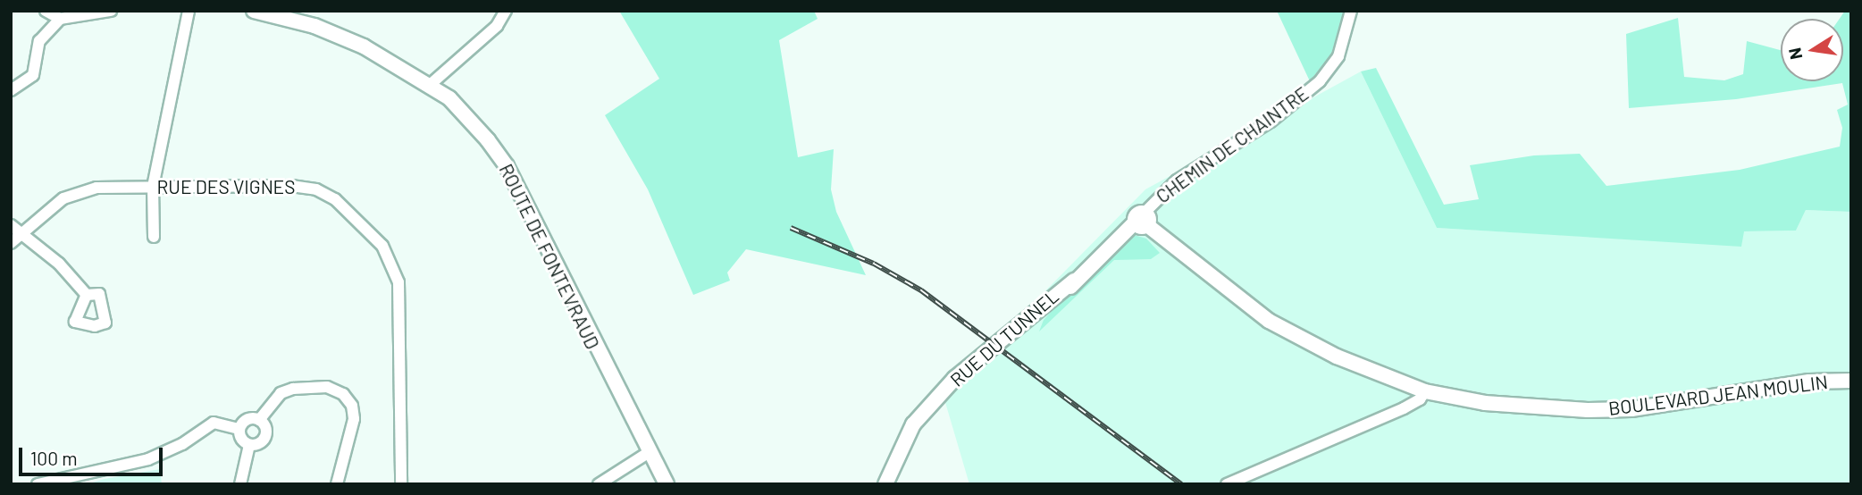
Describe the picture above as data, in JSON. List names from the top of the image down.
{
  "streets": {
    "street": [
      "CHEMIN DE CHAINTRE",
      "RUE DES VIGNES",
      "ROUTE DE FONTEVRAUD",
      "RUE DU TUNNEL",
      "BOULEVARD JEAN MOULIN"
    ]
  },
  "crossings": [
    ["CHEMIN DE CHAINTRE", "RUE DU TUNNEL"],
    ["CHEMIN DE CHAINTRE", "BOULEVARD JEAN MOULIN"],
    ["RUE DU TUNNEL", "BOULEVARD JEAN MOULIN"]
  ],
  "scale_bar": "100 m",
  "north": "left"
}
